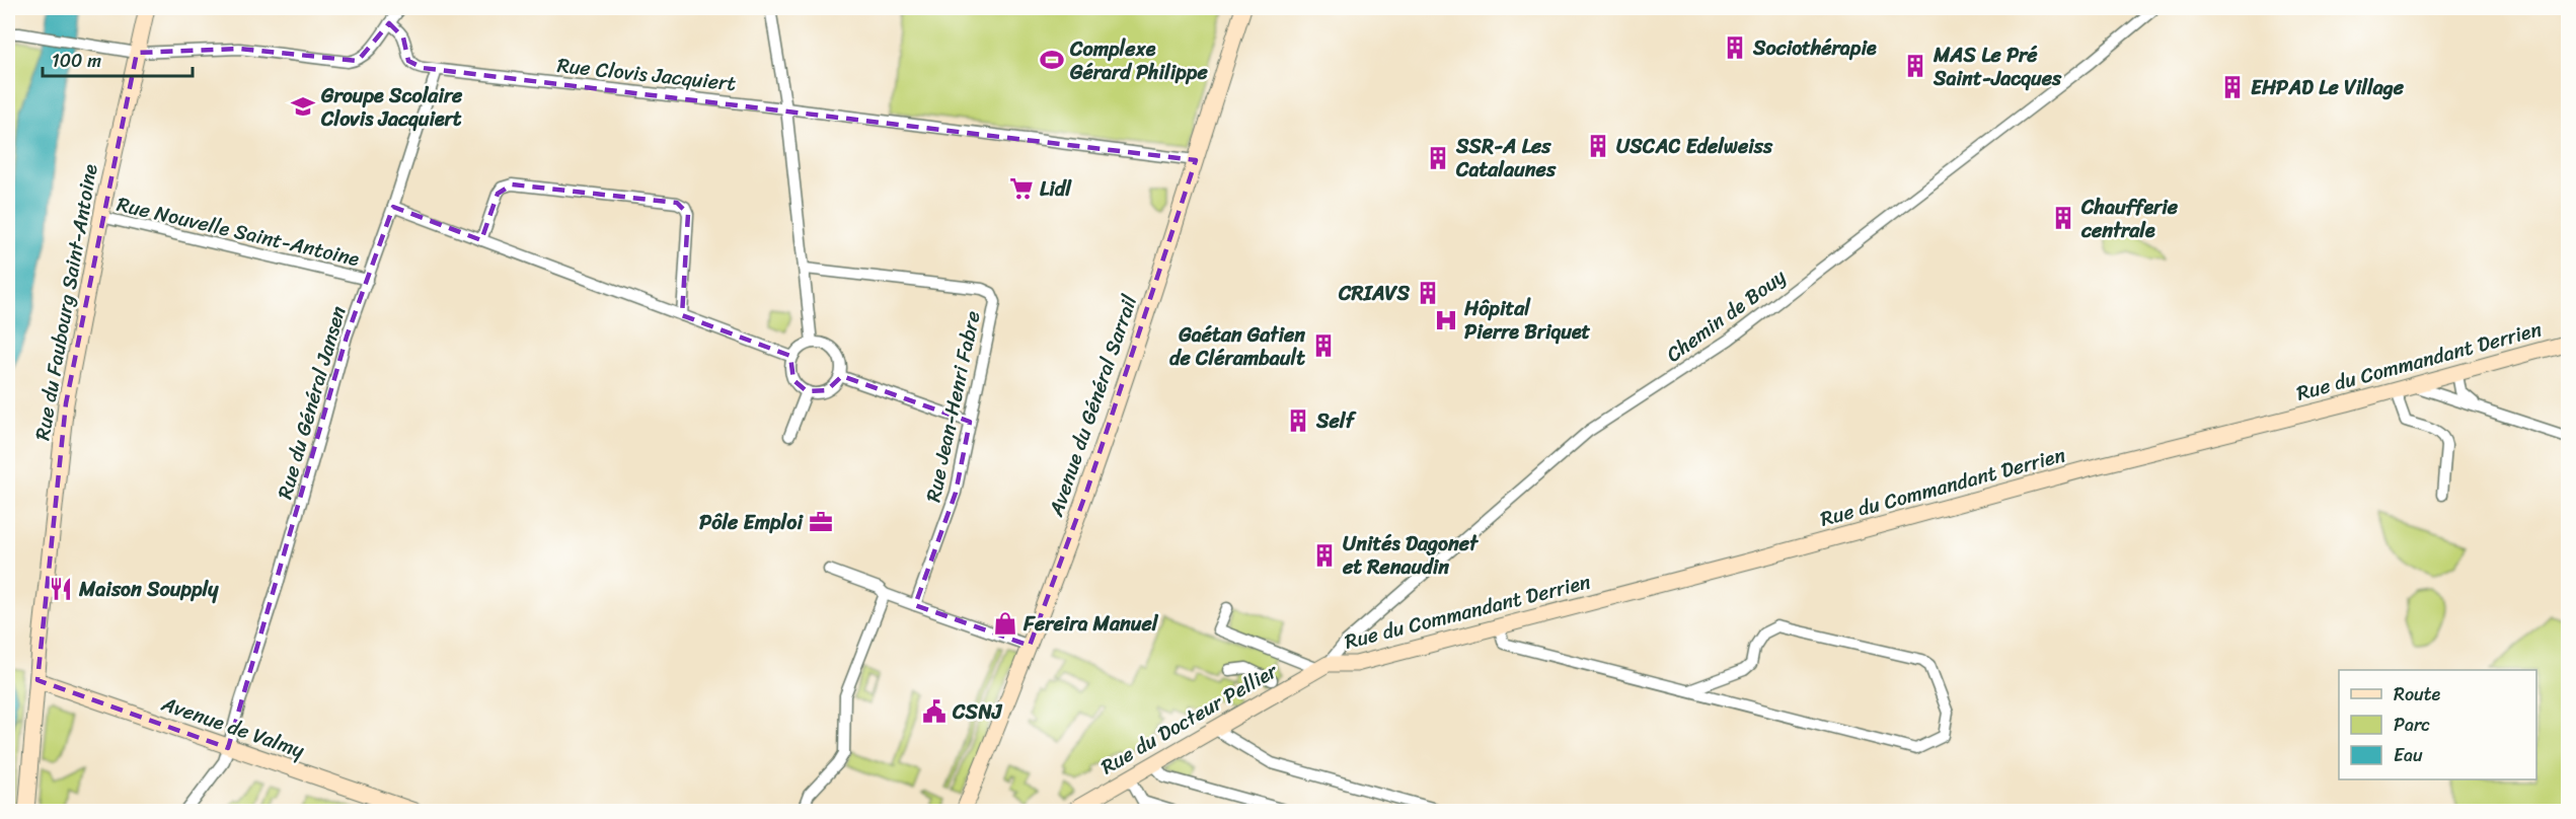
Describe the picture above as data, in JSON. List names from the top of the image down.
{
  "streets": {
    "main road": [
      "Rue du Faubourg Saint-Antoine",
      "Rue du Commandant Derrien",
      "Avenue du Général Sarrail",
      "Rue du Docteur Pellier",
      "Avenue de Valmy"
    ],
    "street": [
      "Rue Clovis Jacquiert",
      "Rue Nouvelle Saint-Antoine",
      "Chemin de Bouy",
      "Rue du Général Jansen",
      "Rue Jean-Henri Fabre"
    ]
  },
  "crossings": [
    ["Rue Clovis Jacquiert", "Rue du Général Jansen"],
    ["Rue Clovis Jacquiert", "Avenue du Général Sarrail"],
    ["Rue Nouvelle Saint-Antoine", "Rue du Faubourg Saint-Antoine"],
    ["Rue Nouvelle Saint-Antoine", "Rue du Général Jansen"],
    ["Rue du Faubourg Saint-Antoine", "Avenue de Valmy"],
    ["Chemin de Bouy", "Rue du Commandant Derrien"],
    ["Chemin de Bouy", "Rue du Docteur Pellier"],
    ["Rue du Commandant Derrien", "Rue du Docteur Pellier"],
    ["Rue du Général Jansen", "Avenue de Valmy"]
  ],
  "places": {
    "building": [
      "Sociothérapie",
      "MAS Le Pré Saint-Jacques",
      "EHPAD Le Village",
      "USCAC Edelweiss",
      "SSR-A Les Catalaunes",
      "Chaufferie centrale",
      "CRIAVS",
      "Gaétan Gatien de Clérambault",
      "Self",
      "Unités Dagonet et Renaudin"
    ],
    "sports": ["Complexe Gérard Philippe"],
    "school or university": ["Groupe Scolaire Clovis Jacquiert"],
    "supermarket": ["Lidl"],
    "hospital": ["Hôpital Pierre Briquet"],
    "office": ["Pôle Emploi"],
    "restaurant": ["Maison Soupply"],
    "shop": ["Fereira Manuel"],
    "public building": ["CSNJ"]
  },
  "legend": ["Route", "Parc", "Eau"],
  "scale_bar": "100 m"
}
